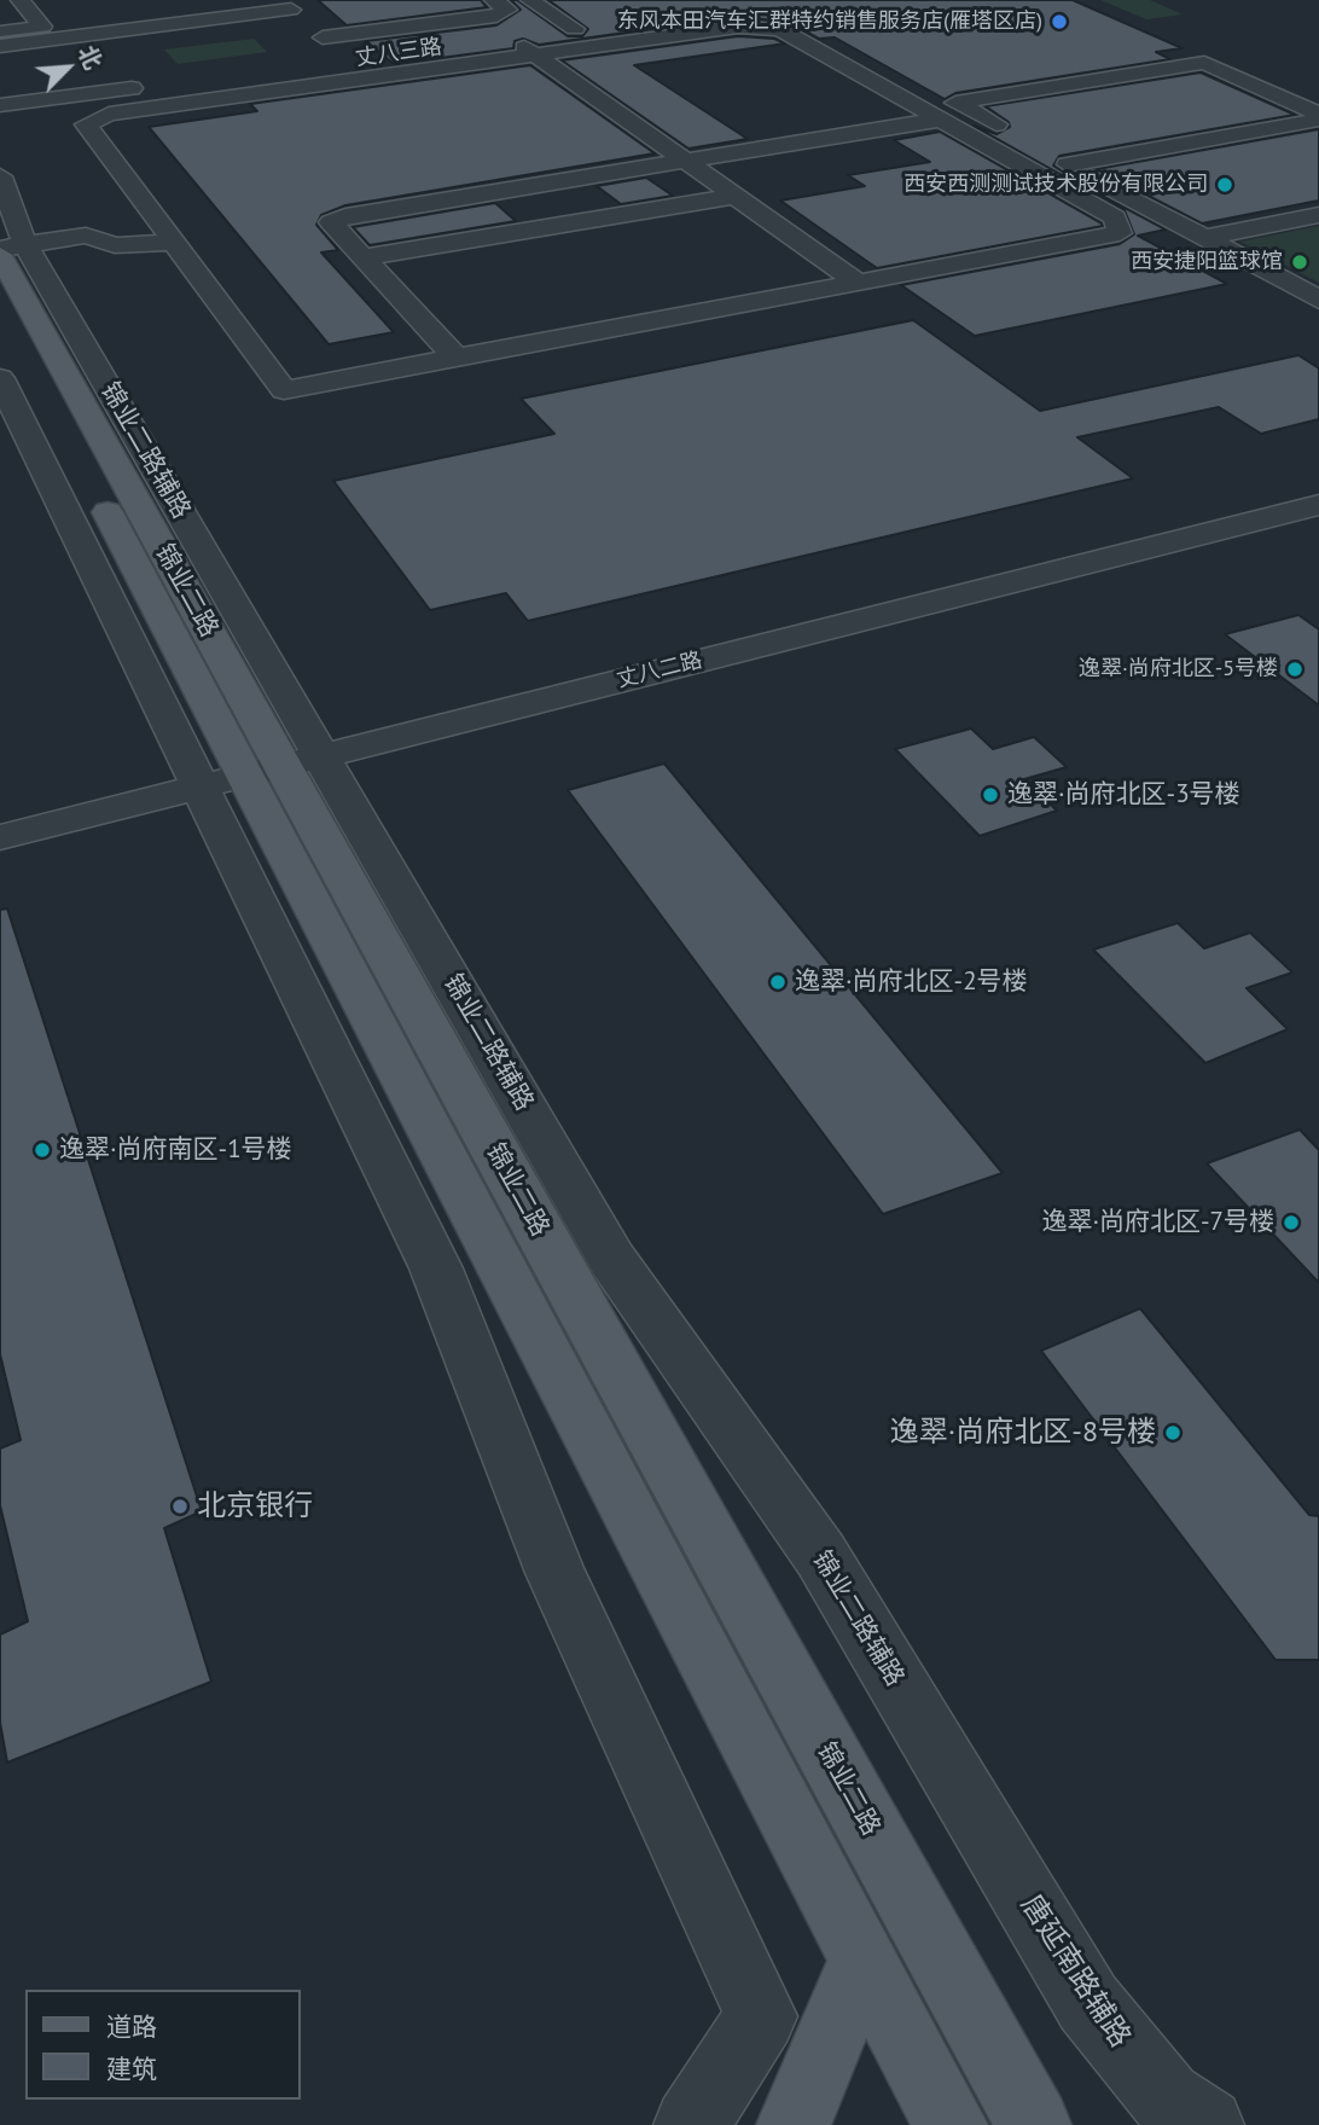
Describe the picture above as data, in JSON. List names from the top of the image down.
{
  "streets": {
    "main road": ["锦业二路"],
    "street": [
      "丈八三路",
      "锦业二路辅路",
      "丈八二路",
      "唐延南路辅路"
    ]
  },
  "crossings": [
    ["锦业二路辅路", "锦业二路"],
    ["锦业二路辅路", "丈八二路"],
    ["锦业二路辅路", "唐延南路辅路"],
    ["锦业二路", "丈八二路"]
  ],
  "places": [
    "东风本田汽车汇群特约销售服务店(雁塔区店)",
    "西安西测测试技术股份有限公司",
    "西安捷阳篮球馆",
    "逸翠·尚府北区-5号楼",
    "逸翠·尚府北区-3号楼",
    "逸翠·尚府北区-2号楼",
    "逸翠·尚府南区-1号楼",
    "逸翠·尚府北区-7号楼",
    "逸翠·尚府北区-8号楼",
    "北京银行"
  ],
  "legend": ["道路", "建筑"],
  "north": "top right"
}
